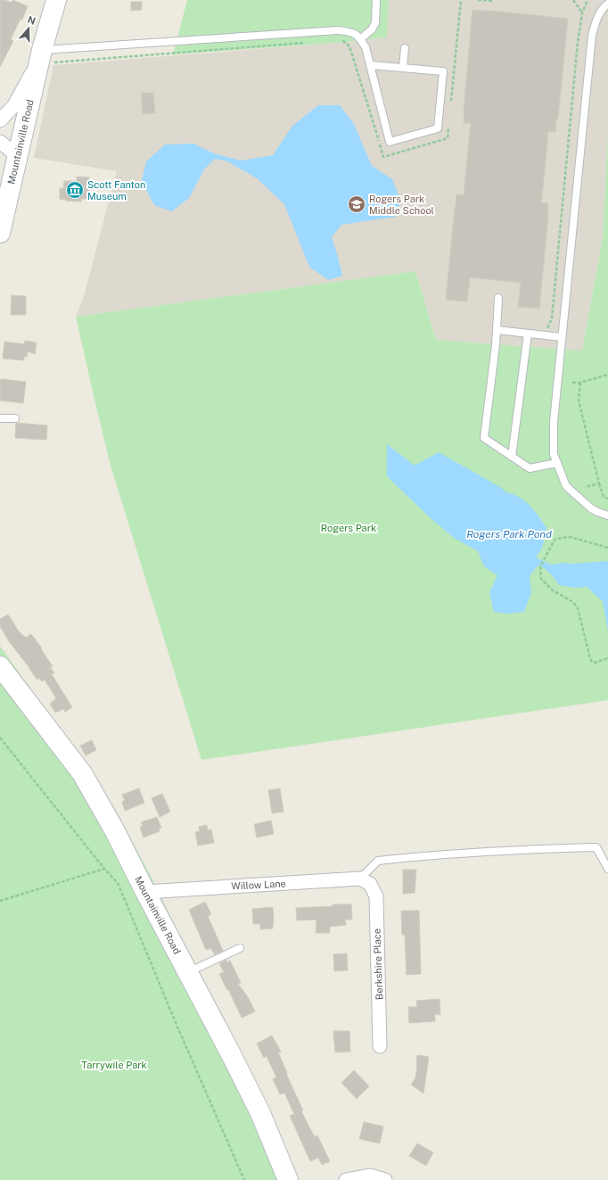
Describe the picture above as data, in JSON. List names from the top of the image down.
{
  "streets": {
    "street": ["Mountainville Road", "Willow Lane", "Berkshire Place"]
  },
  "crossings": [
    ["Mountainville Road", "Willow Lane"],
    ["Willow Lane", "Berkshire Place"]
  ],
  "water": ["Rogers Park Pond"],
  "parks": ["Rogers Park", "Tarrywile Park"],
  "places": {
    "museum": ["Scott Fanton Museum"],
    "school or university": ["Rogers Park Middle School"]
  },
  "north": "top"
}
